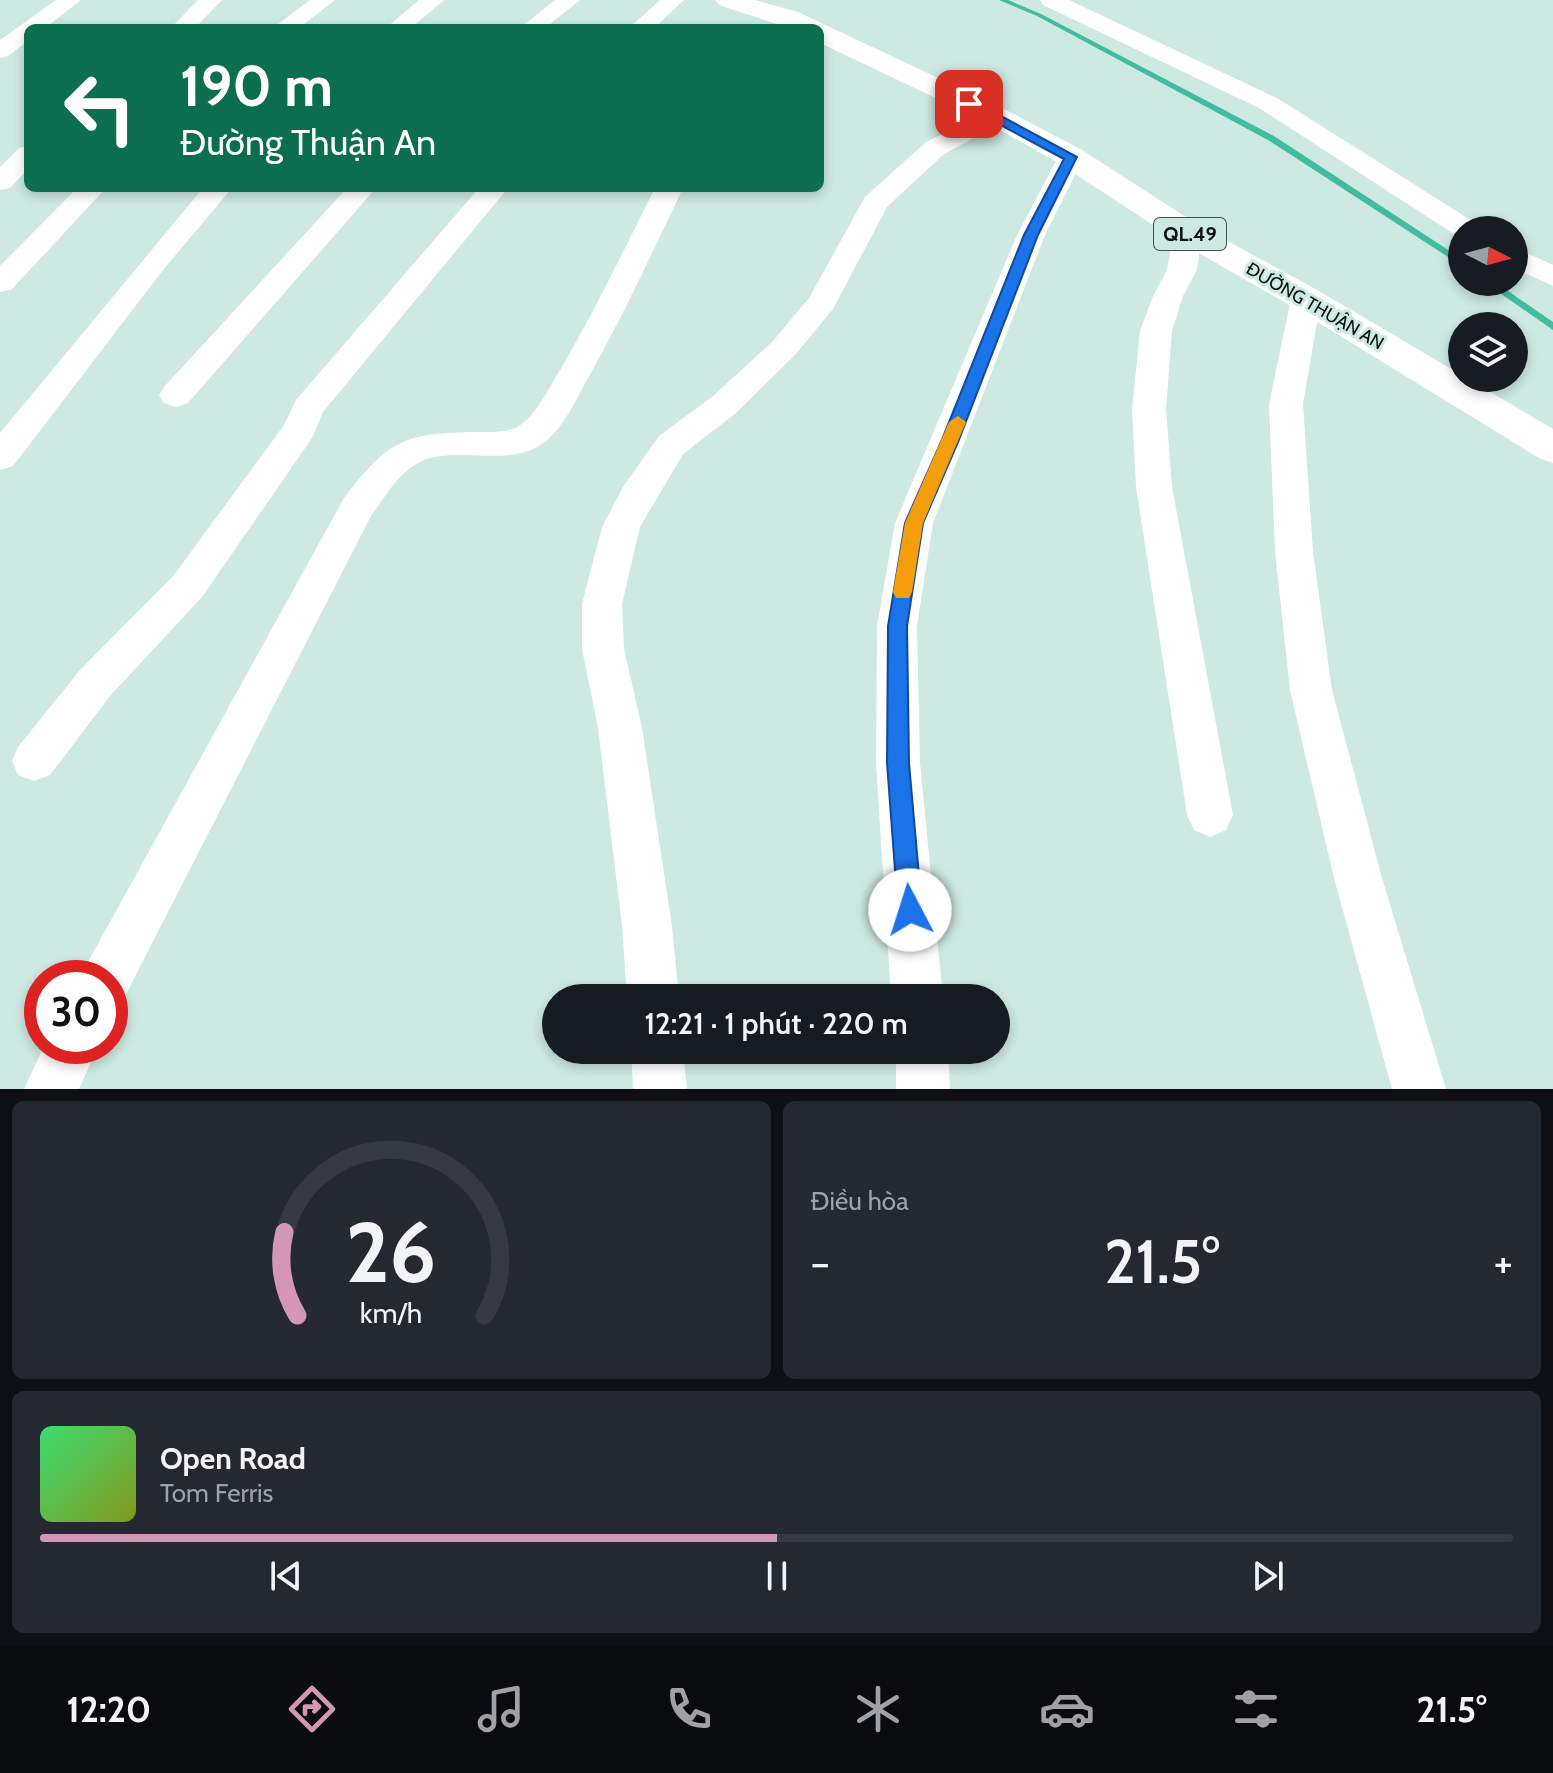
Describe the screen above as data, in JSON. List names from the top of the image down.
{
  "streets": {
    "highway": ["QL.49", "ĐƯỜNG THUẬN AN"]
  },
  "north": "right",
  "page": {
    "turn": ["190 m", "Đường Thuận An"],
    "limit": "30",
    "trip": "12:21 · 1 phút · 220 m",
    "tile": "Điều hòa",
    "heat": ["−", "21.5°", "+"],
    "song": ["Open Road", "Tom Ferris"],
    "tabs": ["12:20", "21.5°"],
    "gauge": ["26", "km/h"]
  }
}
